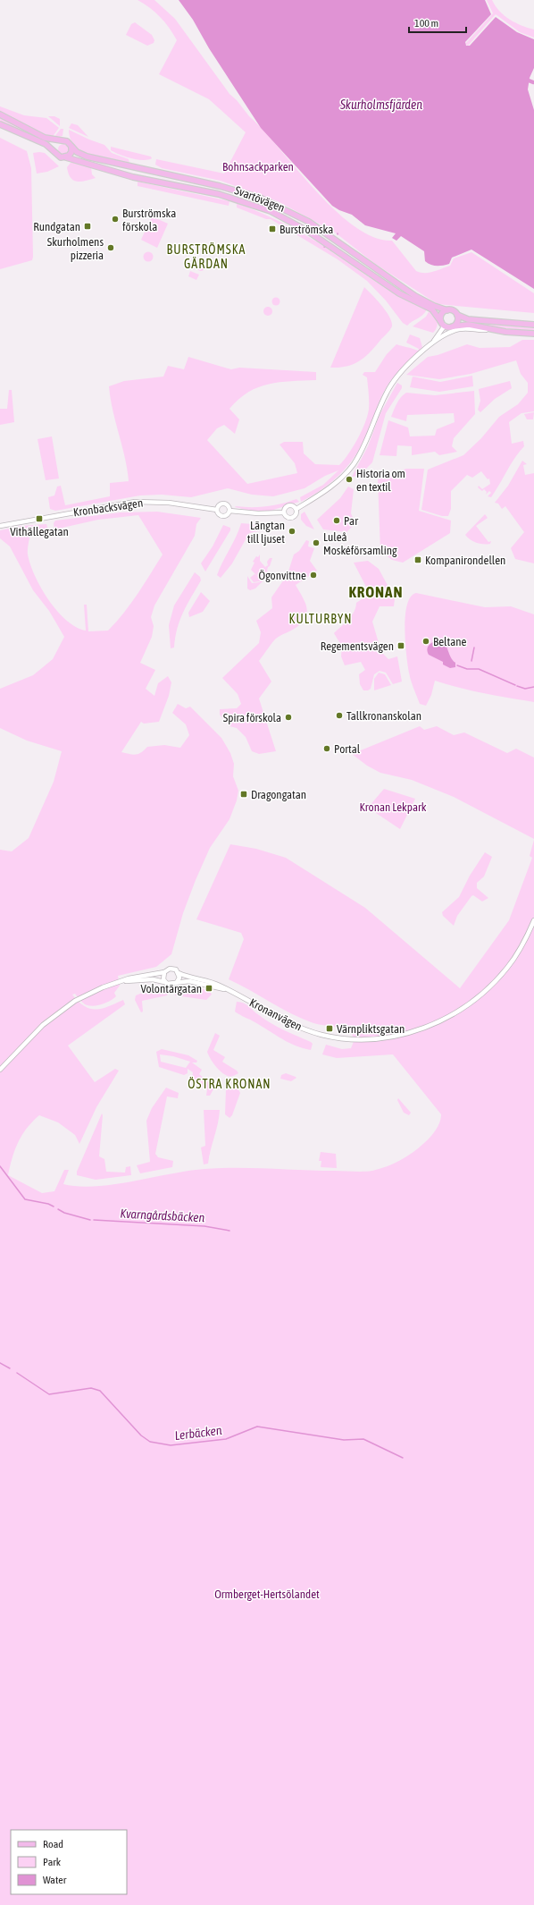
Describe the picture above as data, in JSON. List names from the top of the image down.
{
  "streets": {
    "main road": ["Svartövägen"],
    "street": ["Kronbacksvägen", "Kronanvägen"]
  },
  "districts": [
    "BURSTRÖMSKA GÄRDAN",
    "KRONAN",
    "KULTURBYN",
    "ÖSTRA KRONAN"
  ],
  "water": ["Skurholmsfjärden", "Kvarngårdsbäcken", "Lerbäcken"],
  "parks": ["Bohnsackparken", "Kronan Lekpark", "Ormberget-Hertsölandet"],
  "places": {
    "other": [
      "Burströmska förskola",
      "Skurholmens pizzeria",
      "Historia om en textil",
      "Par",
      "Längtan till ljuset",
      "Luleå Moskéförsamling",
      "Ögonvittne",
      "Beltane",
      "Tallkronanskolan",
      "Spira förskola",
      "Portal"
    ],
    "transit": [
      "Rundgatan",
      "Burströmska",
      "Vithällegatan",
      "Kompanirondellen",
      "Regementsvägen",
      "Dragongatan",
      "Volontärgatan",
      "Värnpliktsgatan"
    ]
  },
  "legend": ["Road", "Park", "Water"],
  "scale_bar": "100 m"
}
